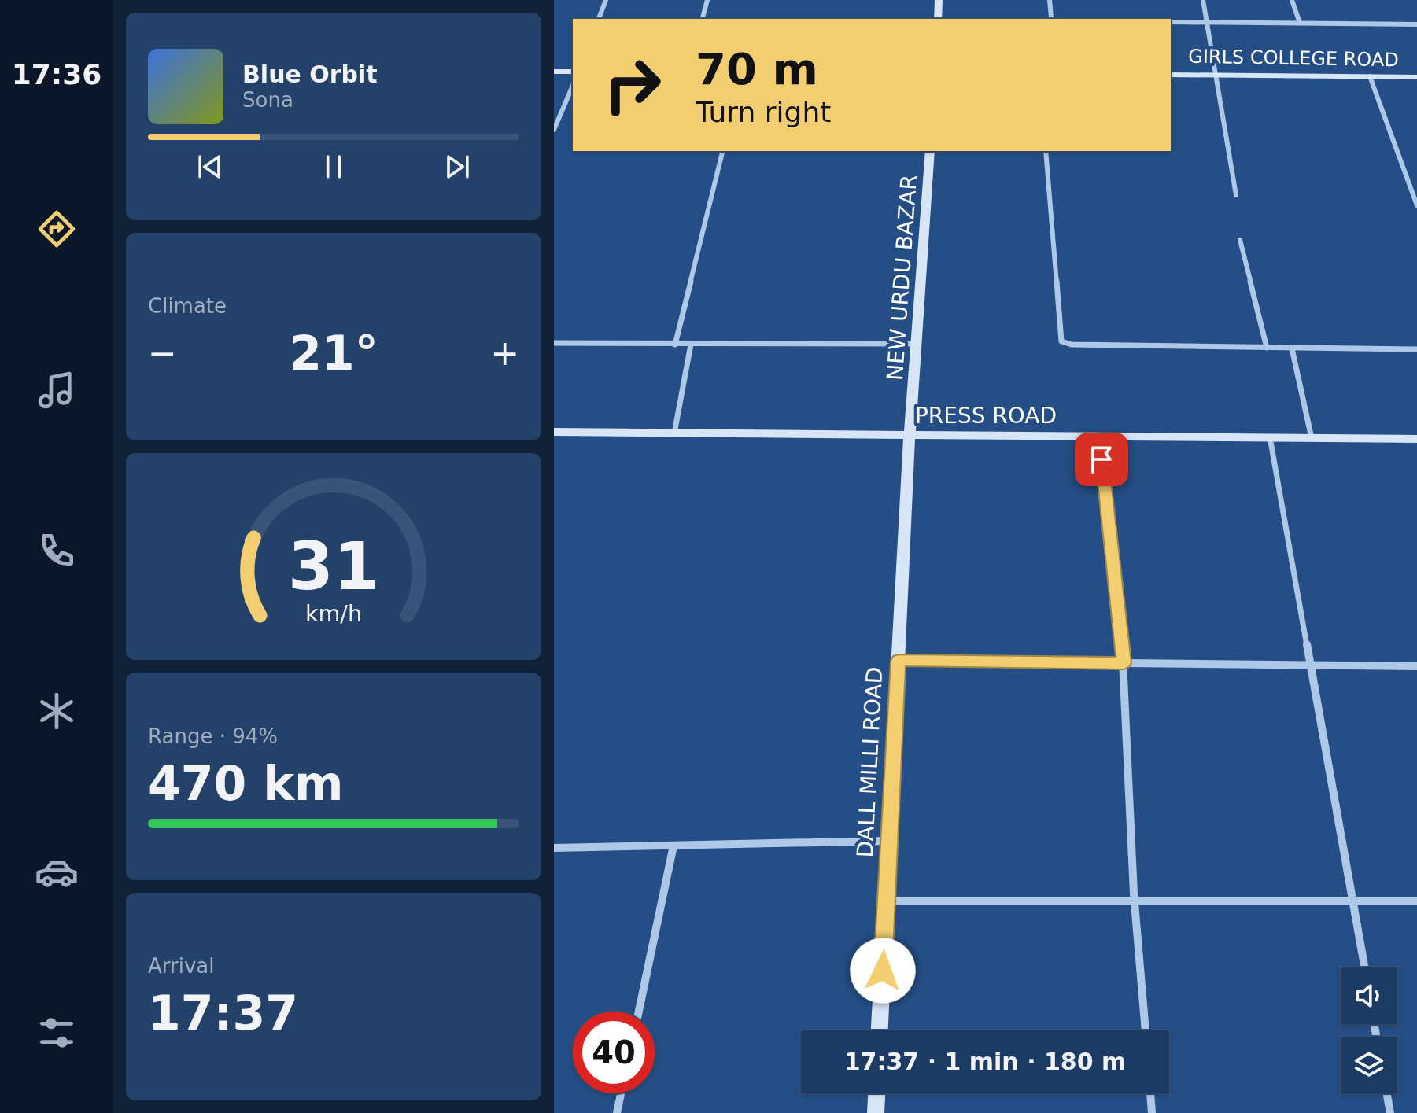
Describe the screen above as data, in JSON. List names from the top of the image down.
{
  "streets": {
    "street": [
      "GIRLS COLLEGE ROAD",
      "NEW URDU BAZAR",
      "PRESS ROAD",
      "DALL MILLI ROAD"
    ]
  },
  "crossings": [
    ["NEW URDU BAZAR", "PRESS ROAD"],
    ["NEW URDU BAZAR", "DALL MILLI ROAD"]
  ],
  "page": {
    "tabs": "17:36",
    "turn": ["70 m", "Turn right"],
    "song": ["Blue Orbit", "Sona"],
    "tile": [
      "Climate",
      ["Range · 94%", "470 km"],
      ["Arrival", "17:37"]
    ],
    "heat": ["−", "21°", "+"],
    "limit": "40",
    "trip": "17:37 · 1 min · 180 m",
    "gauge": ["31", "km/h"]
  }
}
